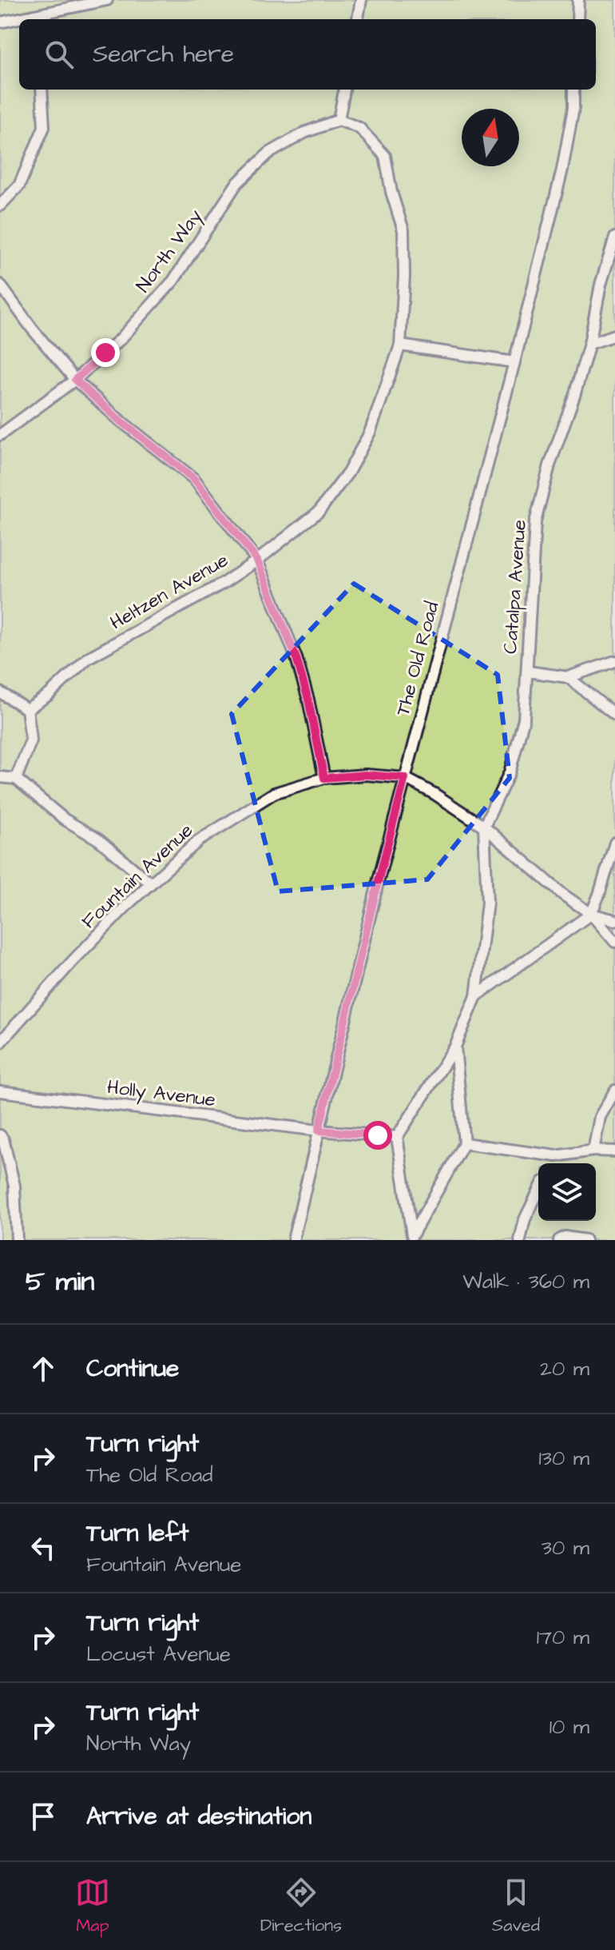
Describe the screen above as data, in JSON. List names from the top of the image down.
{
  "streets": {
    "lane": [
      "North Way",
      "Catalpa Avenue",
      "Heltzen Avenue",
      "The Old Road",
      "Fountain Avenue",
      "Holly Avenue"
    ]
  },
  "crossings": [
    ["North Way", "Heltzen Avenue"],
    ["Catalpa Avenue", "Fountain Avenue"],
    ["The Old Road", "Fountain Avenue"],
    ["The Old Road", "Holly Avenue"]
  ],
  "north": "top",
  "page": {
    "search": "Search here",
    "heading": ["5 min", "Walk · 360 m"],
    "list": [
      ["Continue", "20 m"],
      ["Turn right", "The Old Road", "130 m"],
      ["Turn left", "Fountain Avenue", "30 m"],
      ["Turn right", "Locust Avenue", "170 m"],
      ["Turn right", "North Way", "10 m"],
      "Arrive at destination"
    ],
    "nav": ["Map", "Directions", "Saved"]
  }
}
